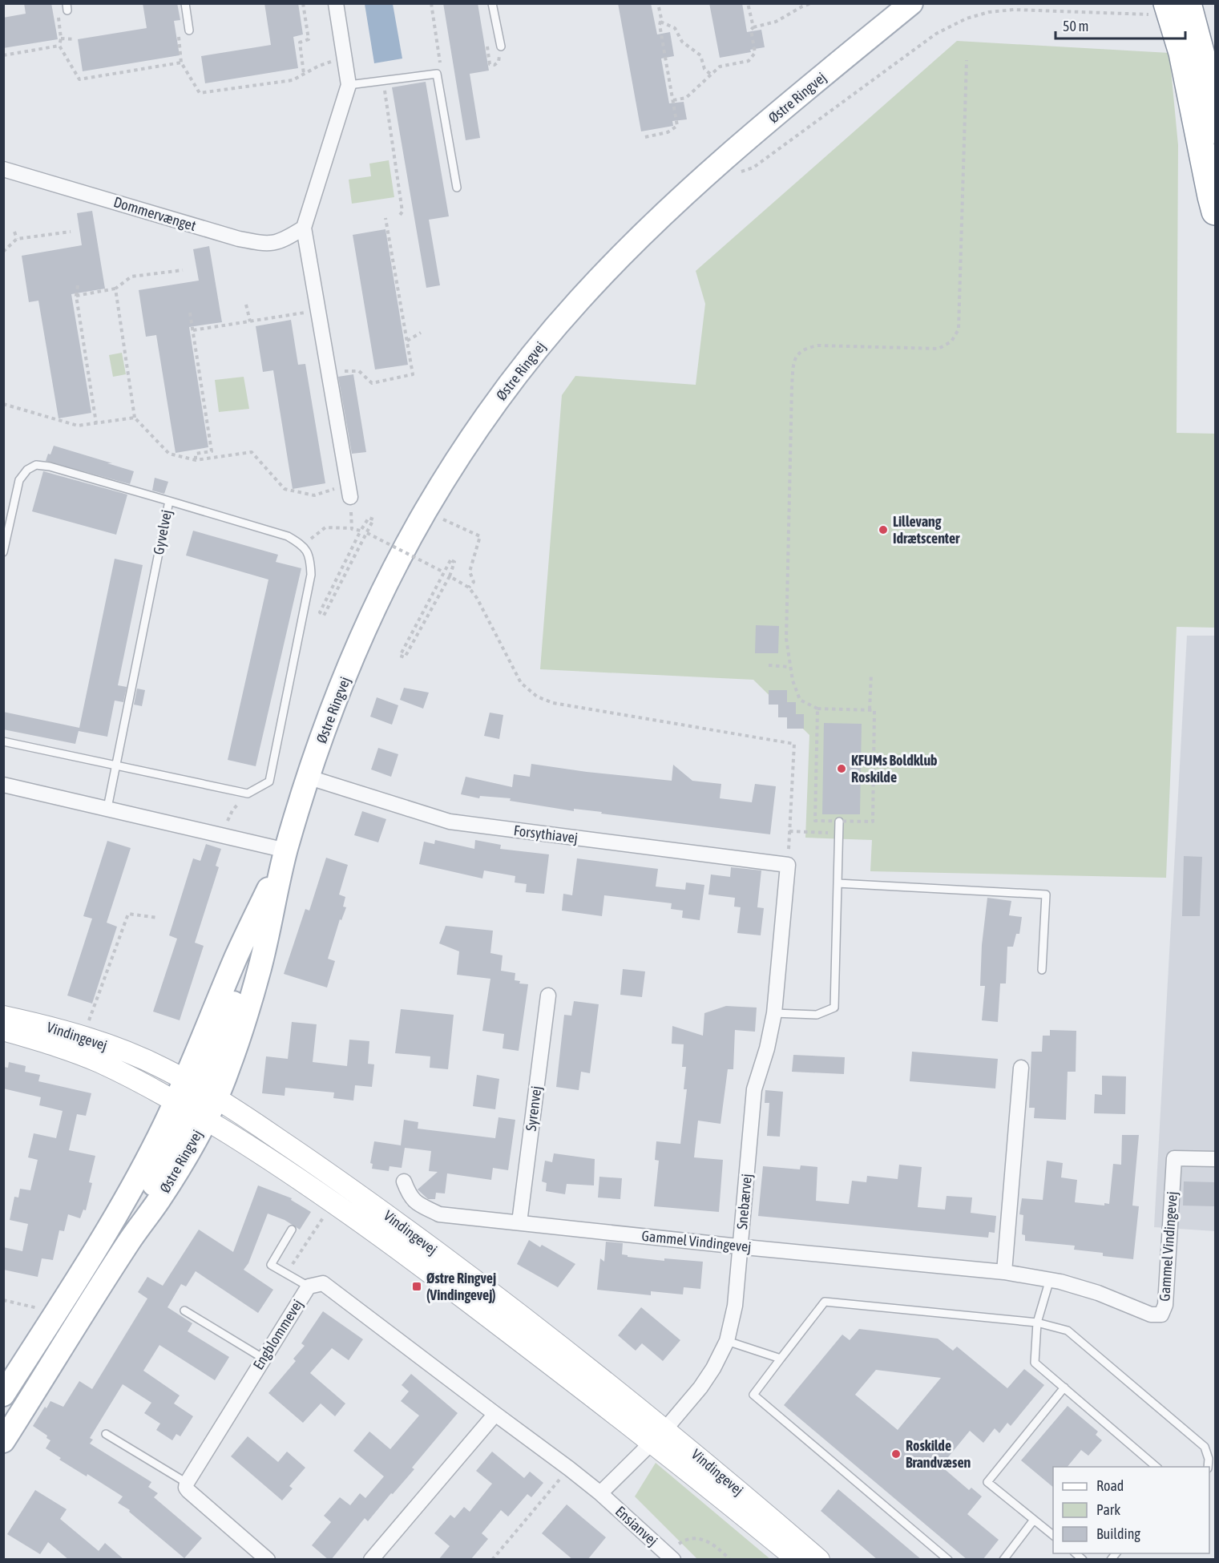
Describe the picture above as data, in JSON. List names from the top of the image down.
{
  "streets": {
    "main road": ["Østre Ringvej", "Vindingevej"],
    "street": [
      "Dommervænget",
      "Forsythiavej",
      "Syrenvej",
      "Snebærvej",
      "Gammel Vindingevej",
      "Engblommevej",
      "Ensianvej"
    ],
    "lane": ["Gyvelvej"]
  },
  "crossings": [
    ["Østre Ringvej", "Forsythiavej"],
    ["Østre Ringvej", "Vindingevej"],
    ["Forsythiavej", "Snebærvej"],
    ["Vindingevej", "Snebærvej"],
    ["Syrenvej", "Gammel Vindingevej"],
    ["Snebærvej", "Gammel Vindingevej"],
    ["Engblommevej", "Ensianvej"]
  ],
  "places": {
    "other": ["Lillevang Idrætscenter", "KFUMs Boldklub Roskilde", "Roskilde Brandvæsen"],
    "transit": ["Østre Ringvej (Vindingevej)"]
  },
  "legend": ["Road", "Park", "Building"],
  "scale_bar": "50 m"
}
